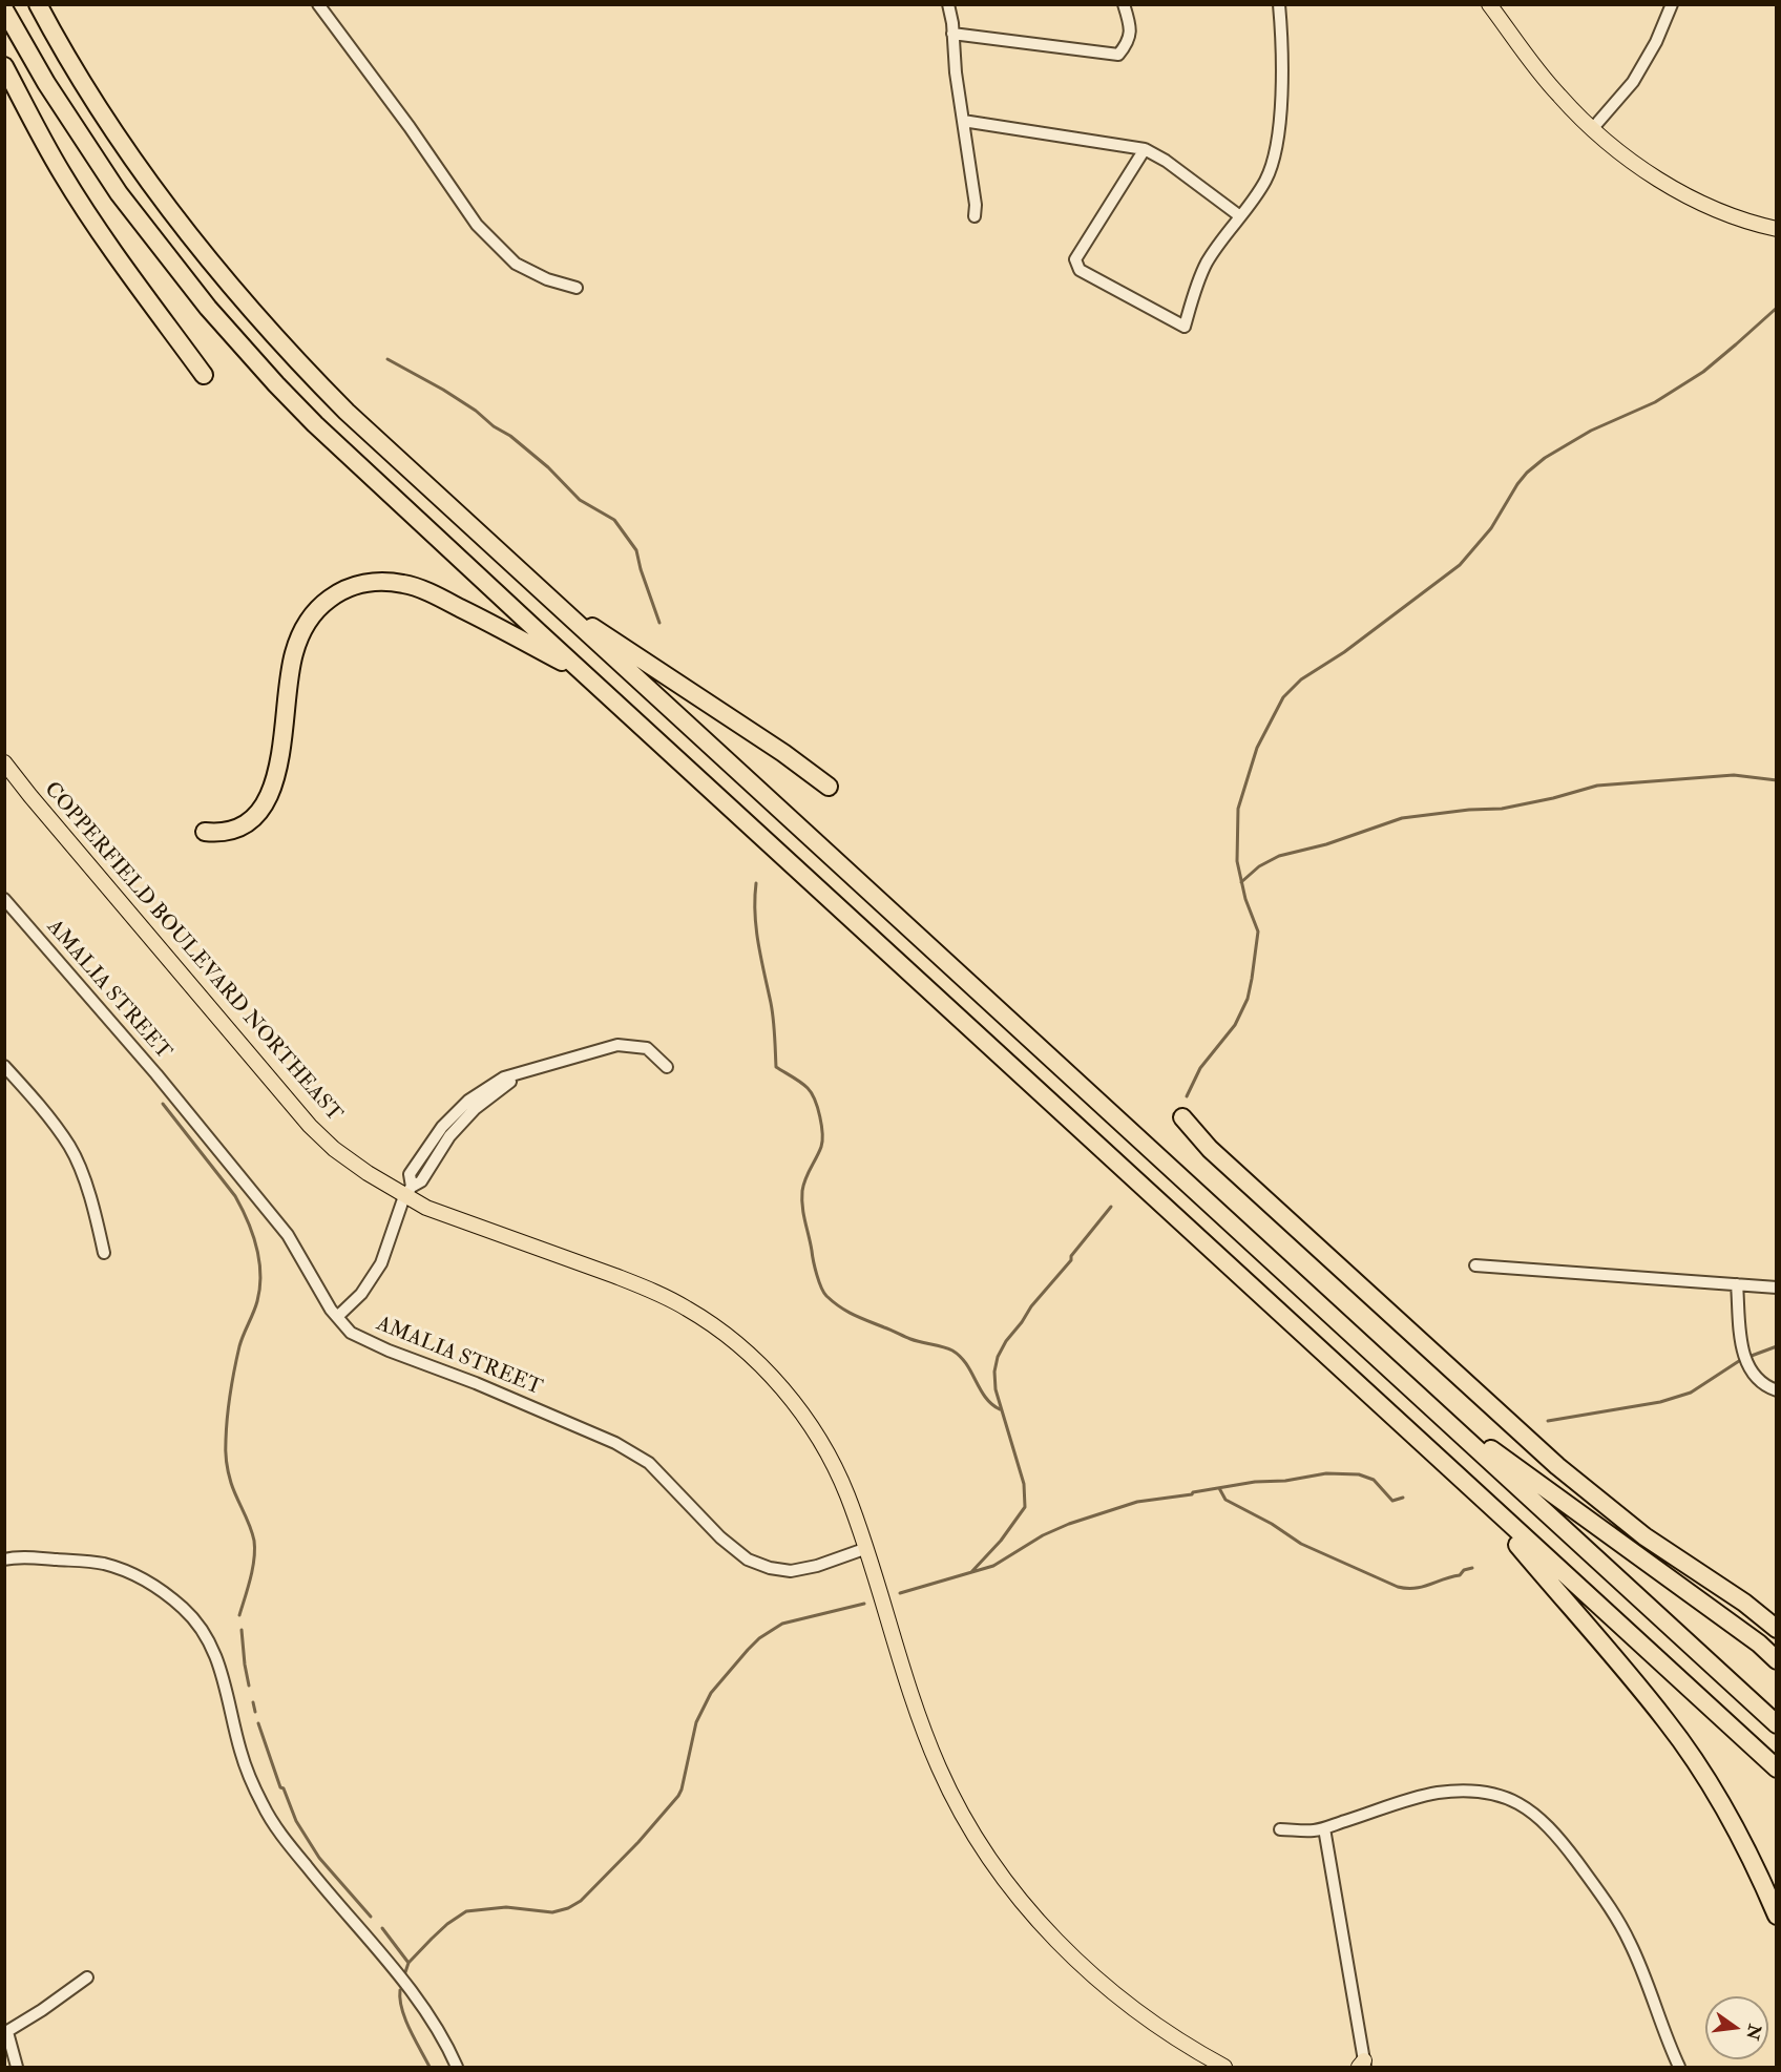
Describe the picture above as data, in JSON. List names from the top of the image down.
{
  "streets": {
    "main road": ["COPPERFIELD BOULEVARD NORTHEAST"],
    "street": ["AMALIA STREET"]
  },
  "crossings": [
    ["COPPERFIELD BOULEVARD NORTHEAST", "AMALIA STREET"]
  ],
  "north": "right"
}
